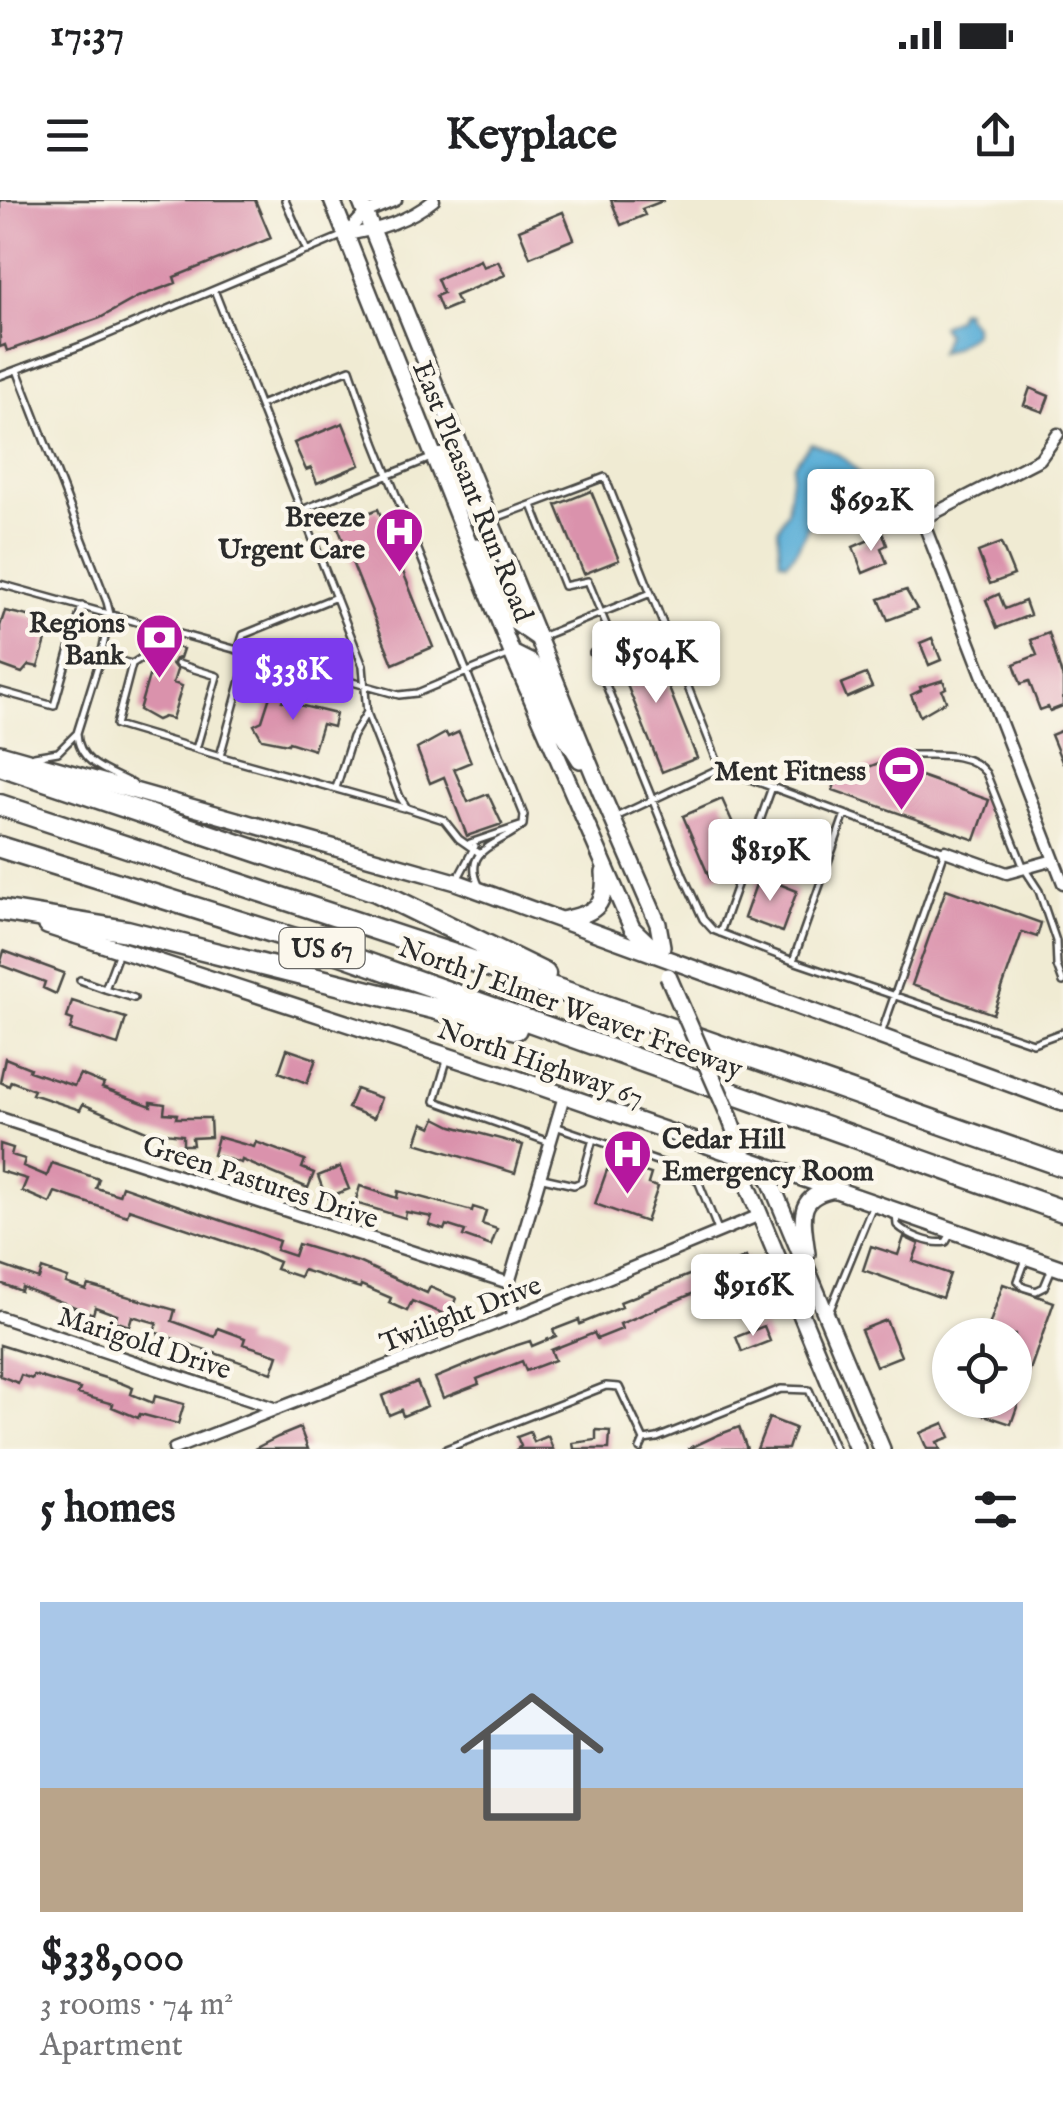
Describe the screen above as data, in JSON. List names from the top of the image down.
{
  "streets": {
    "highway": ["US 67", "North J Elmer Weaver Freeway"],
    "main road": ["East Pleasant Run Road", "North Highway 67"],
    "street": ["Green Pastures Drive", "Twilight Drive", "Marigold Drive"]
  },
  "crossings": [
    ["East Pleasant Run Road", "North Highway 67"],
    ["East Pleasant Run Road", "Twilight Drive"],
    ["Twilight Drive", "Marigold Drive"]
  ],
  "places": {
    "hospital": ["Breeze Urgent Care", "Cedar Hill Emergency Room"],
    "bank": ["Regions Bank"],
    "sports": ["Ment Fitness"]
  },
  "page": {
    "status": "17:37",
    "header": "Keyplace",
    "price": [
      "$692K",
      "$504K",
      "$338K",
      "$819K",
      "$916K"
    ],
    "heading": "5 homes",
    "list": [
      {
        "name": "$338,000",
        "note": "3 rooms · 74 m² · Apartment"
      }
    ]
  }
}
